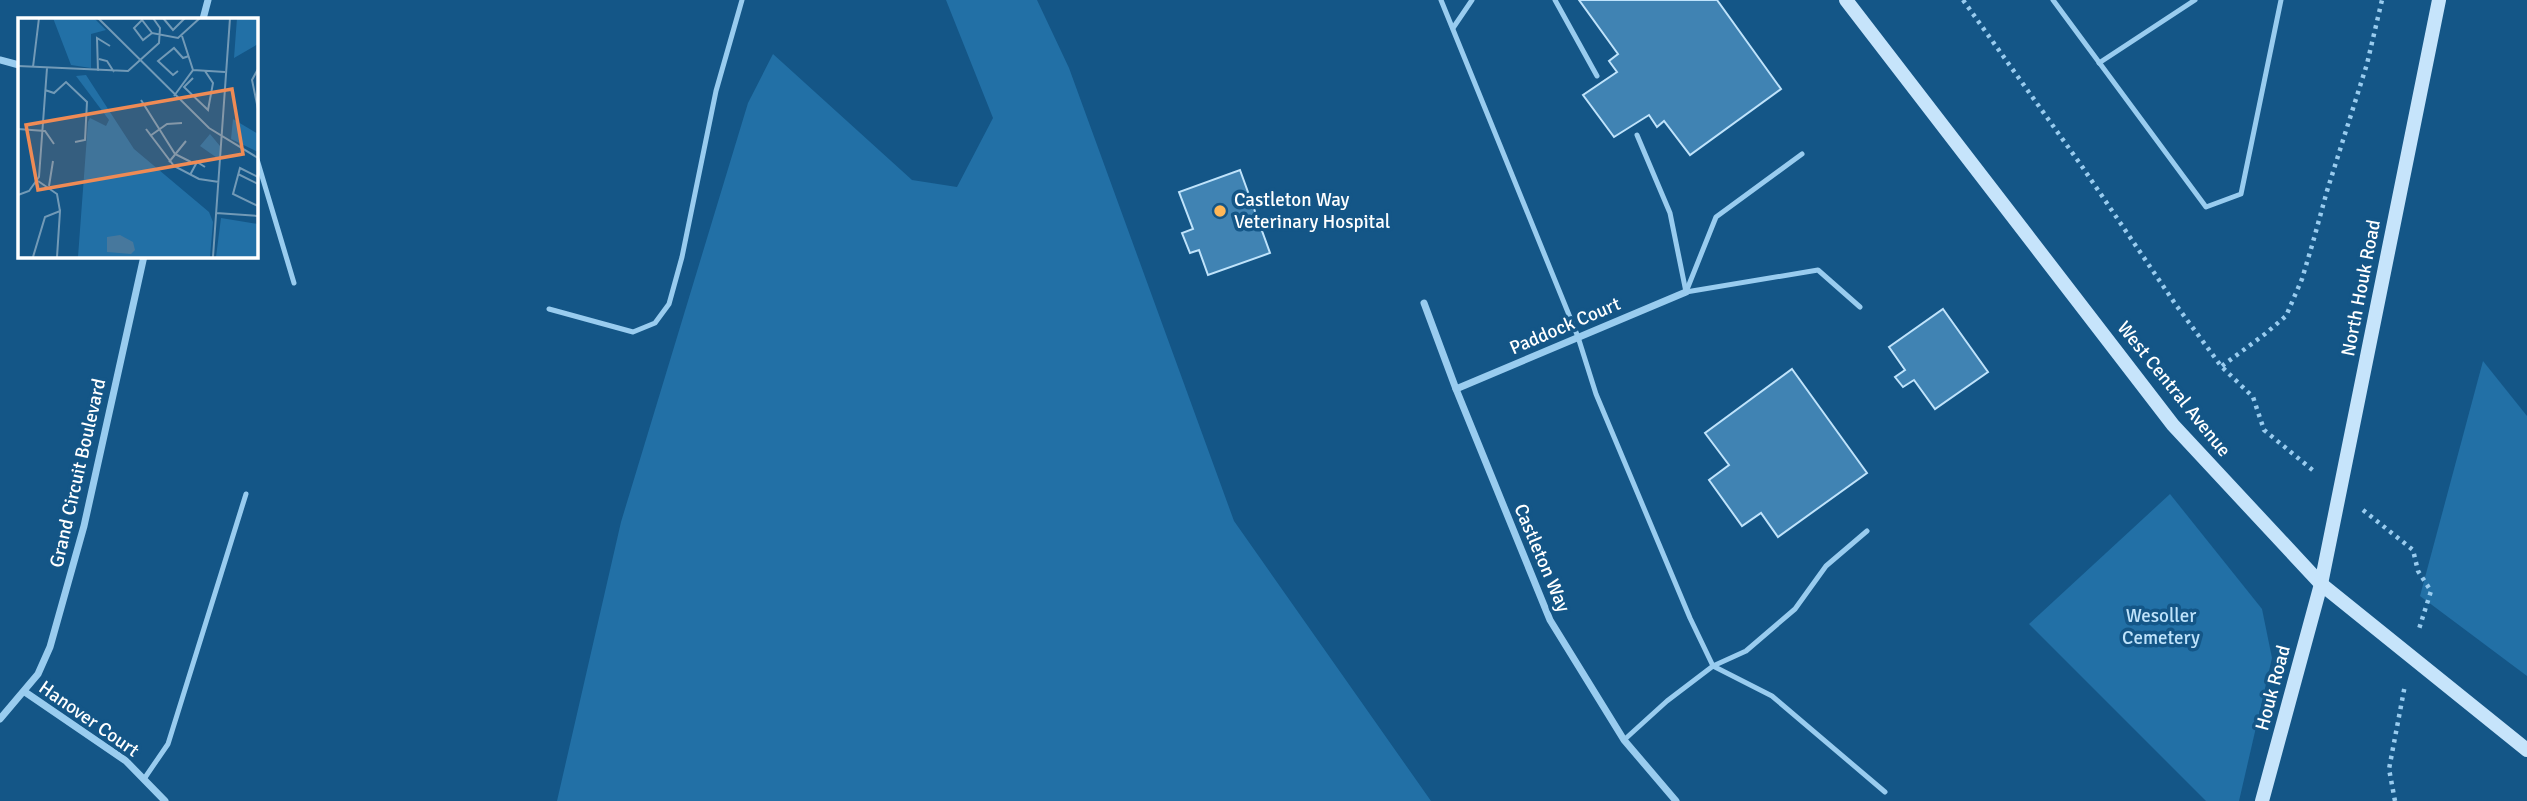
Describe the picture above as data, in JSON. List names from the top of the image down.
{
  "streets": {
    "main road": ["North Houk Road", "West Central Avenue", "Houk Road"],
    "street": [
      "Paddock Court",
      "Grand Circuit Boulevard",
      "Castleton Way",
      "Hanover Court"
    ]
  },
  "crossings": [
    ["North Houk Road", "West Central Avenue"],
    ["North Houk Road", "Houk Road"],
    ["Paddock Court", "Castleton Way"],
    ["West Central Avenue", "Houk Road"],
    ["Grand Circuit Boulevard", "Hanover Court"]
  ],
  "parks": ["Wesoller Cemetery"],
  "places": ["Castleton Way Veterinary Hospital"]
}
